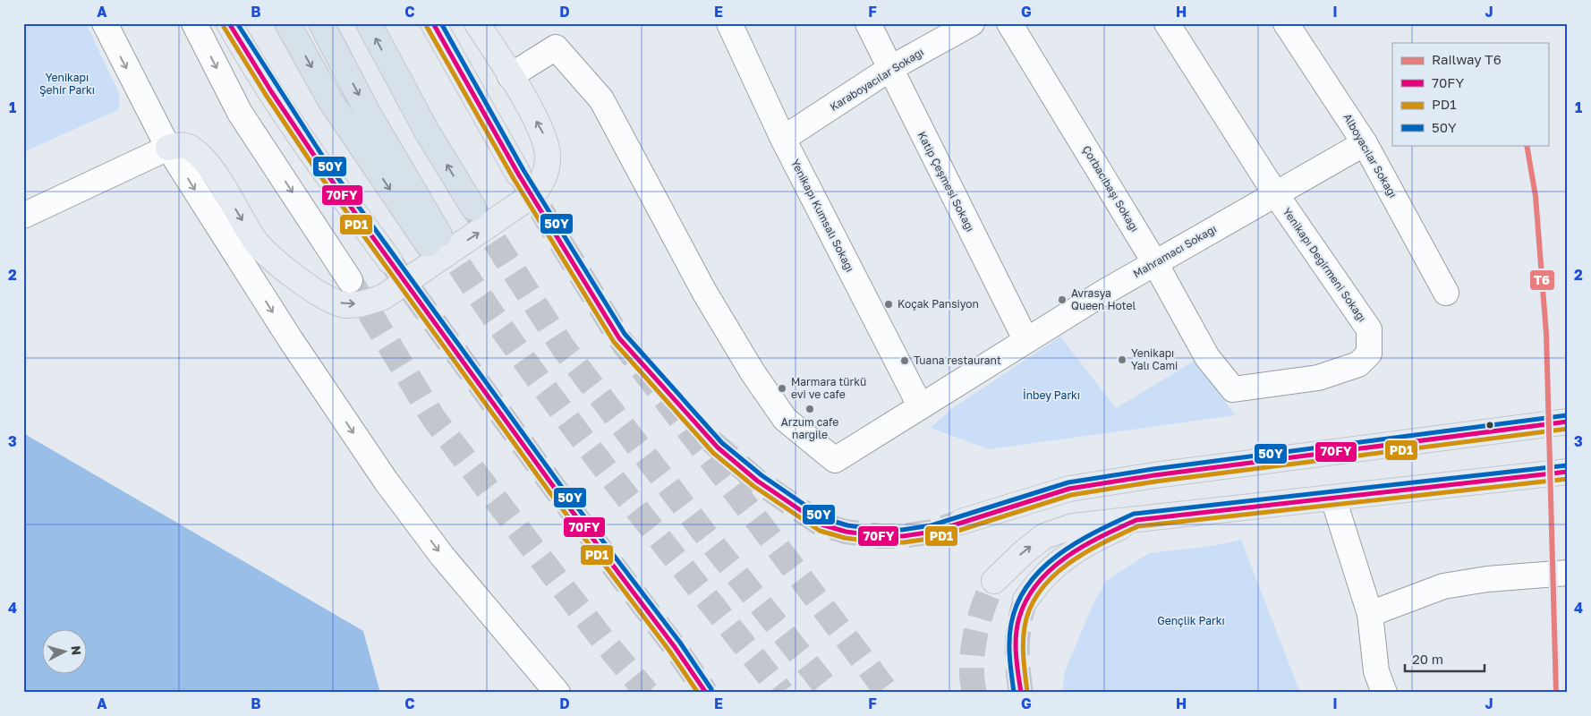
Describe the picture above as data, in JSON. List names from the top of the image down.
{
  "streets": {
    "street": [
      "Karaboyacılar Sokağı",
      "Alboyacılar Sokağı",
      "Katip Çeşmesi Sokağı",
      "Çorbacıbaşı Sokağı",
      "Yenikapı Kumsalı Sokağı",
      "Mahramacı Sokağı",
      "Yenikapı Değirmeni Sokağı"
    ]
  },
  "crossings": [
    ["Karaboyacılar Sokağı", "Katip Çeşmesi Sokağı"],
    ["Karaboyacılar Sokağı", "Yenikapı Kumsalı Sokağı"],
    ["Alboyacılar Sokağı", "Mahramacı Sokağı"],
    ["Katip Çeşmesi Sokağı", "Mahramacı Sokağı"],
    ["Çorbacıbaşı Sokağı", "Mahramacı Sokağı"],
    ["Çorbacıbaşı Sokağı", "Yenikapı Değirmeni Sokağı"],
    ["Yenikapı Kumsalı Sokağı", "Mahramacı Sokağı"],
    ["Mahramacı Sokağı", "Yenikapı Değirmeni Sokağı"]
  ],
  "parks": ["Yenikapı Şehir Parkı", "İnbey Parkı", "Gençlik Parkı"],
  "places": [
    "Avrasya Queen Hotel",
    "Koçak Pansiyon",
    "Yenikapı Yalı Cami",
    "Tuana restaurant",
    "Marmara türkü evi ve cafe",
    "Arzum cafe nargile"
  ],
  "lines": [
    "transit line 70FY",
    "transit line 50Y",
    "transit line PD1",
    "rail line T6"
  ],
  "legend": [
    "Railway T6",
    "70FY",
    "PD1",
    "50Y"
  ],
  "scale_bar": "20 m",
  "north": "right",
  "grid": {
    "columns": [
      "A",
      "B",
      "C",
      "D",
      "E",
      "F",
      "G",
      "H",
      "I",
      "J"
    ],
    "rows": [
      "1",
      "2",
      "3",
      "4"
    ]
  }
}
